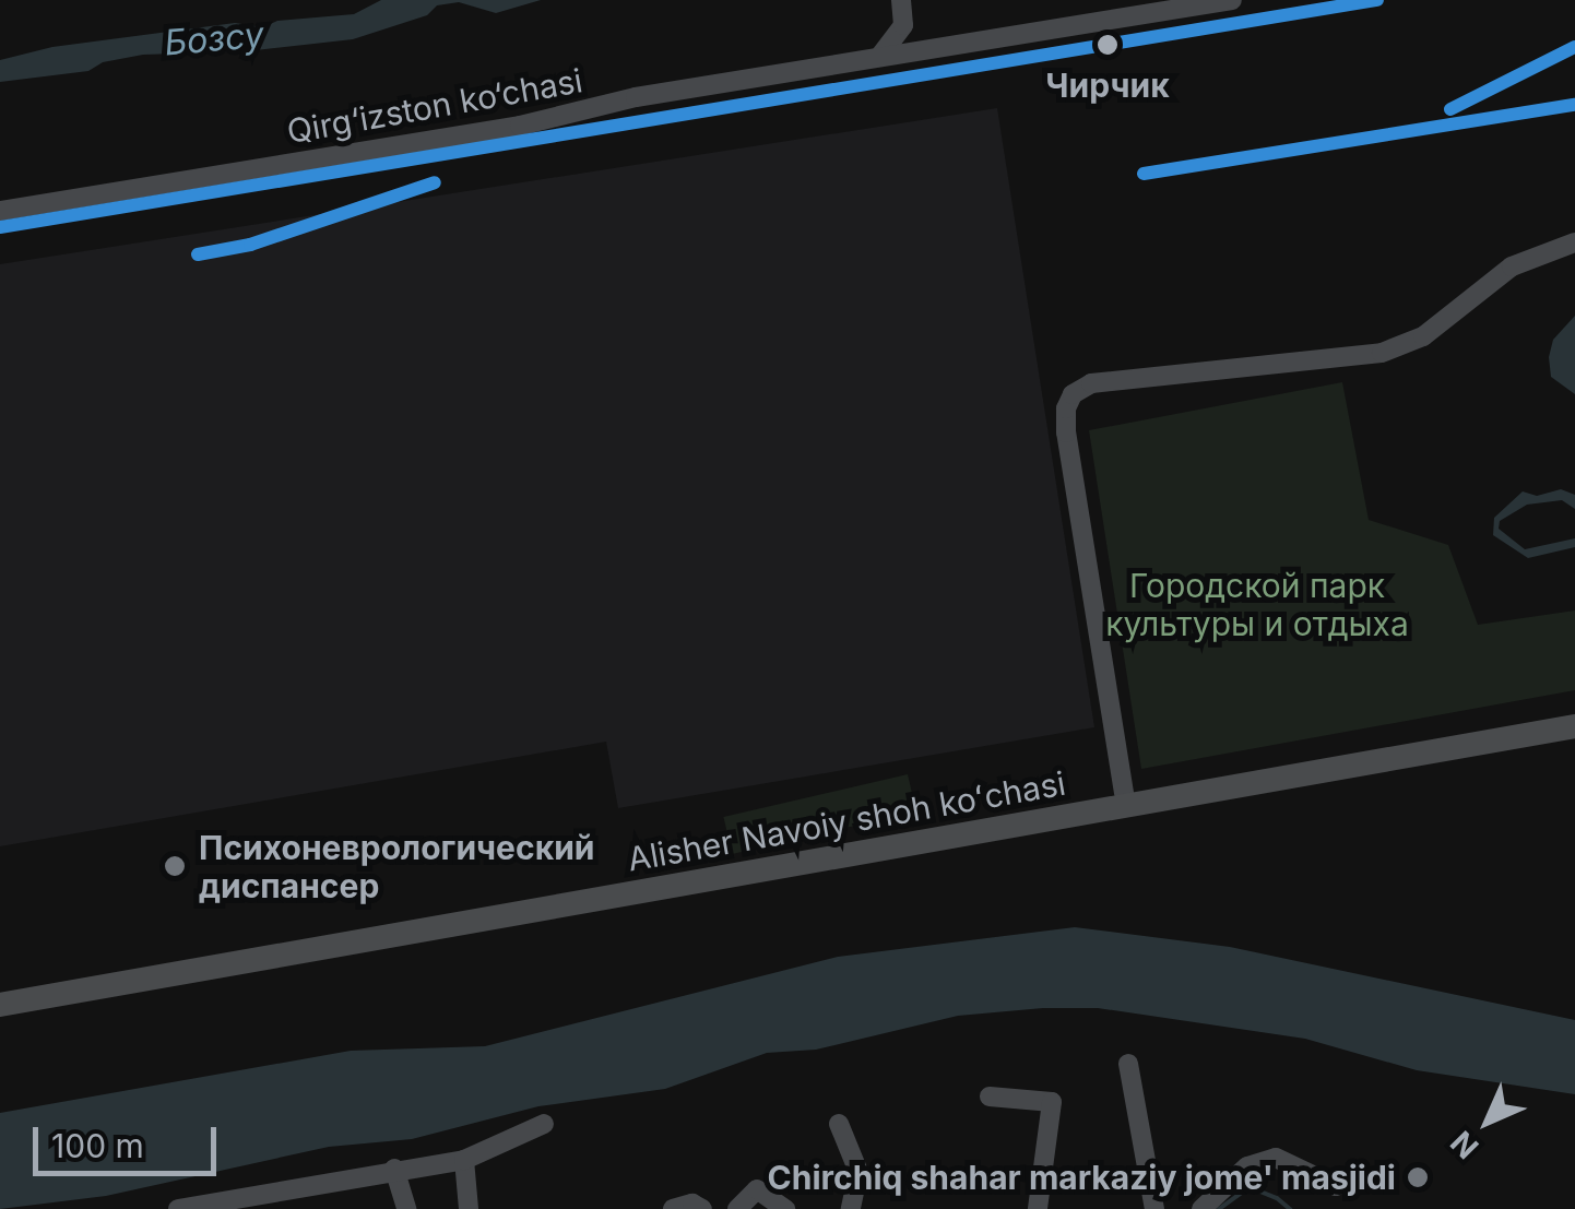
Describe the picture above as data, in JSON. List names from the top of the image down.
{
  "streets": {
    "main road": ["Alisher Navoiy shoh koʻchasi"],
    "street": ["Qirg‘izston ko‘chasi"]
  },
  "water": ["Бозсу"],
  "parks": ["Городской парк культуры и отдыха"],
  "places": ["Чирчик", "Психоневрологический диспансер", "Chirchiq shahar markaziy jome' masjidi"],
  "scale_bar": "100 m",
  "north": "bottom left"
}
